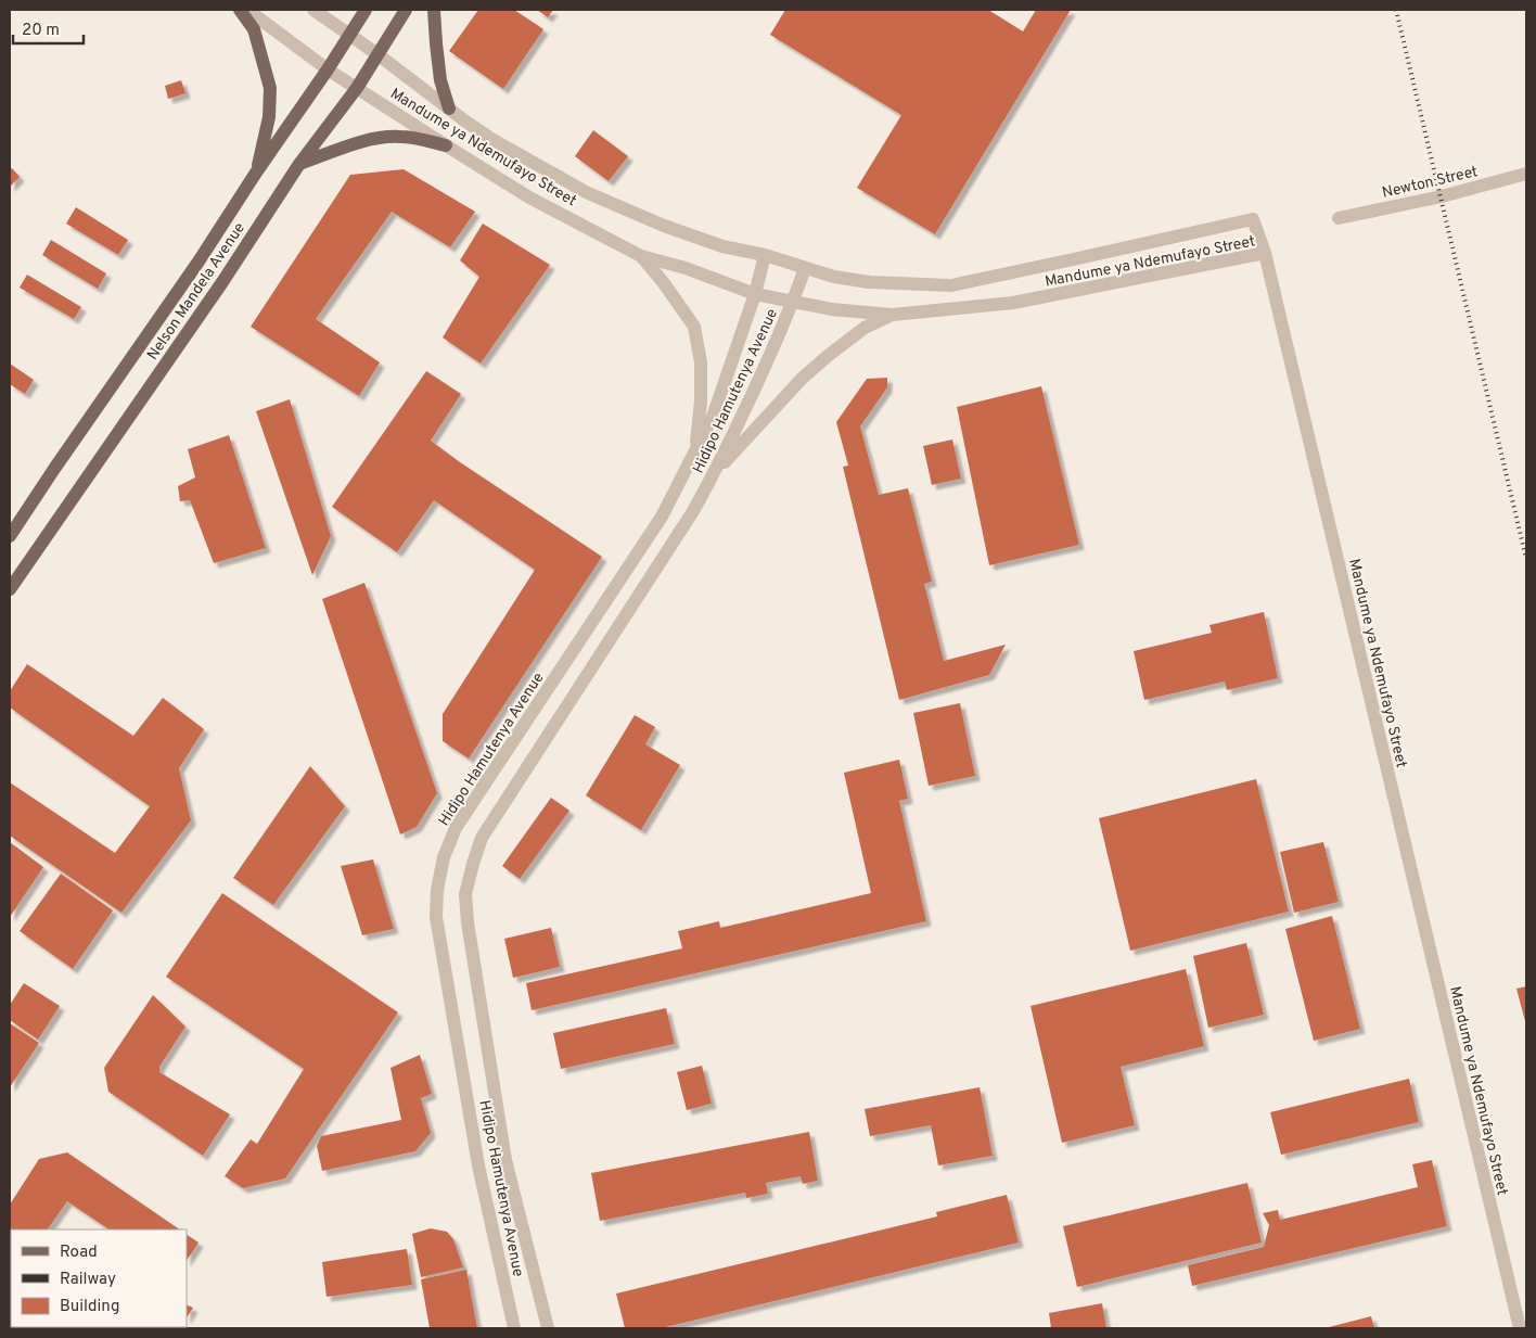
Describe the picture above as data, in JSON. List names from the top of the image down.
{
  "streets": {
    "main road": ["Nelson Mandela Avenue"],
    "street": ["Mandume ya Ndemufayo Street", "Newton Street", "Hidipo Hamutenya Avenue"]
  },
  "crossings": [
    ["Mandume ya Ndemufayo Street", "Nelson Mandela Avenue"],
    ["Mandume ya Ndemufayo Street", "Hidipo Hamutenya Avenue"]
  ],
  "legend": ["Road", "Railway", "Building"],
  "scale_bar": "20 m"
}
